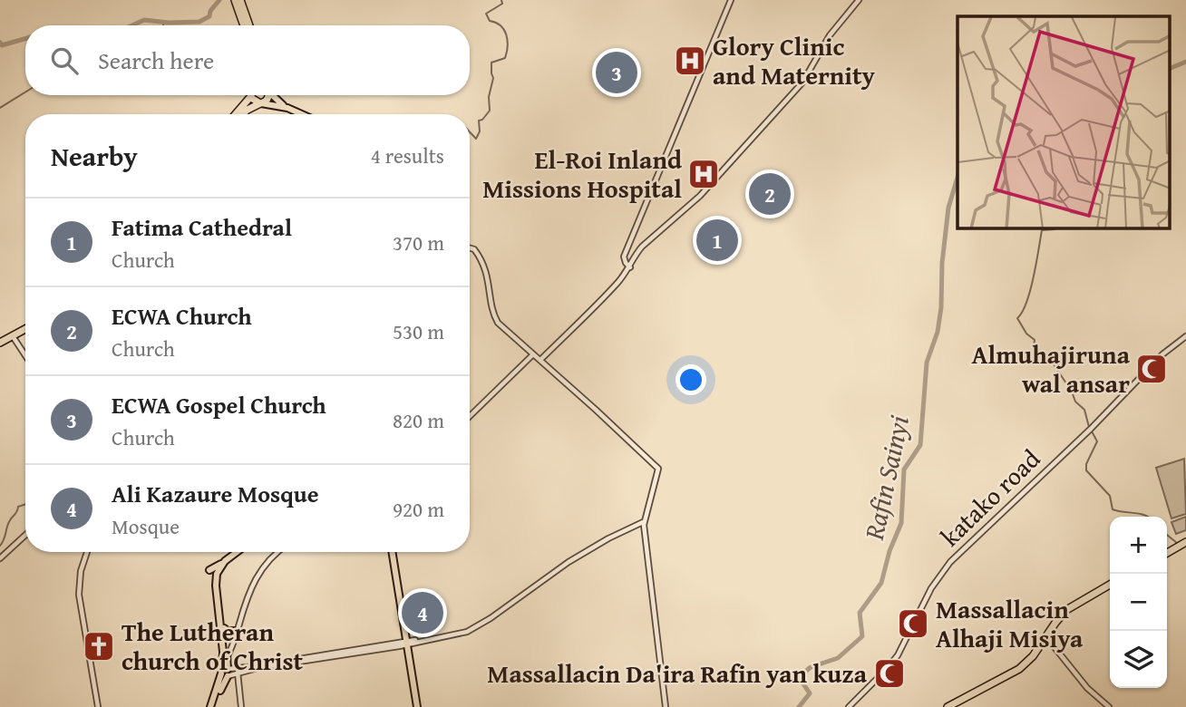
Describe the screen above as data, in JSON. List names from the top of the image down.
{
  "streets": {
    "street": ["katako road"]
  },
  "water": ["Rafin Sainyi"],
  "places": {
    "hospital": ["Glory Clinic and Maternity", "El-Roi Inland Missions Hospital"],
    "mosque": ["Almuhajiruna wal ansar", "Massallacin Alhaji Misiya", "Massallacin Da'ira Rafin yan kuza"],
    "church": ["The Lutheran church of Christ"]
  },
  "page": {
    "search": "Search here",
    "pins": [
      "3",
      "2",
      "1",
      "4"
    ],
    "heading": ["Nearby", "4 results"],
    "list": [
      {
        "mark": "1",
        "name": "Fatima Cathedral",
        "note": "Church",
        "value": "370 m"
      },
      {
        "mark": "2",
        "name": "ECWA Church",
        "note": "Church",
        "value": "530 m"
      },
      {
        "mark": "3",
        "name": "ECWA Gospel Church",
        "note": "Church",
        "value": "820 m"
      },
      {
        "mark": "4",
        "name": "Ali Kazaure Mosque",
        "note": "Mosque",
        "value": "920 m"
      }
    ],
    "map_buttons": ["+", "−"]
  }
}
